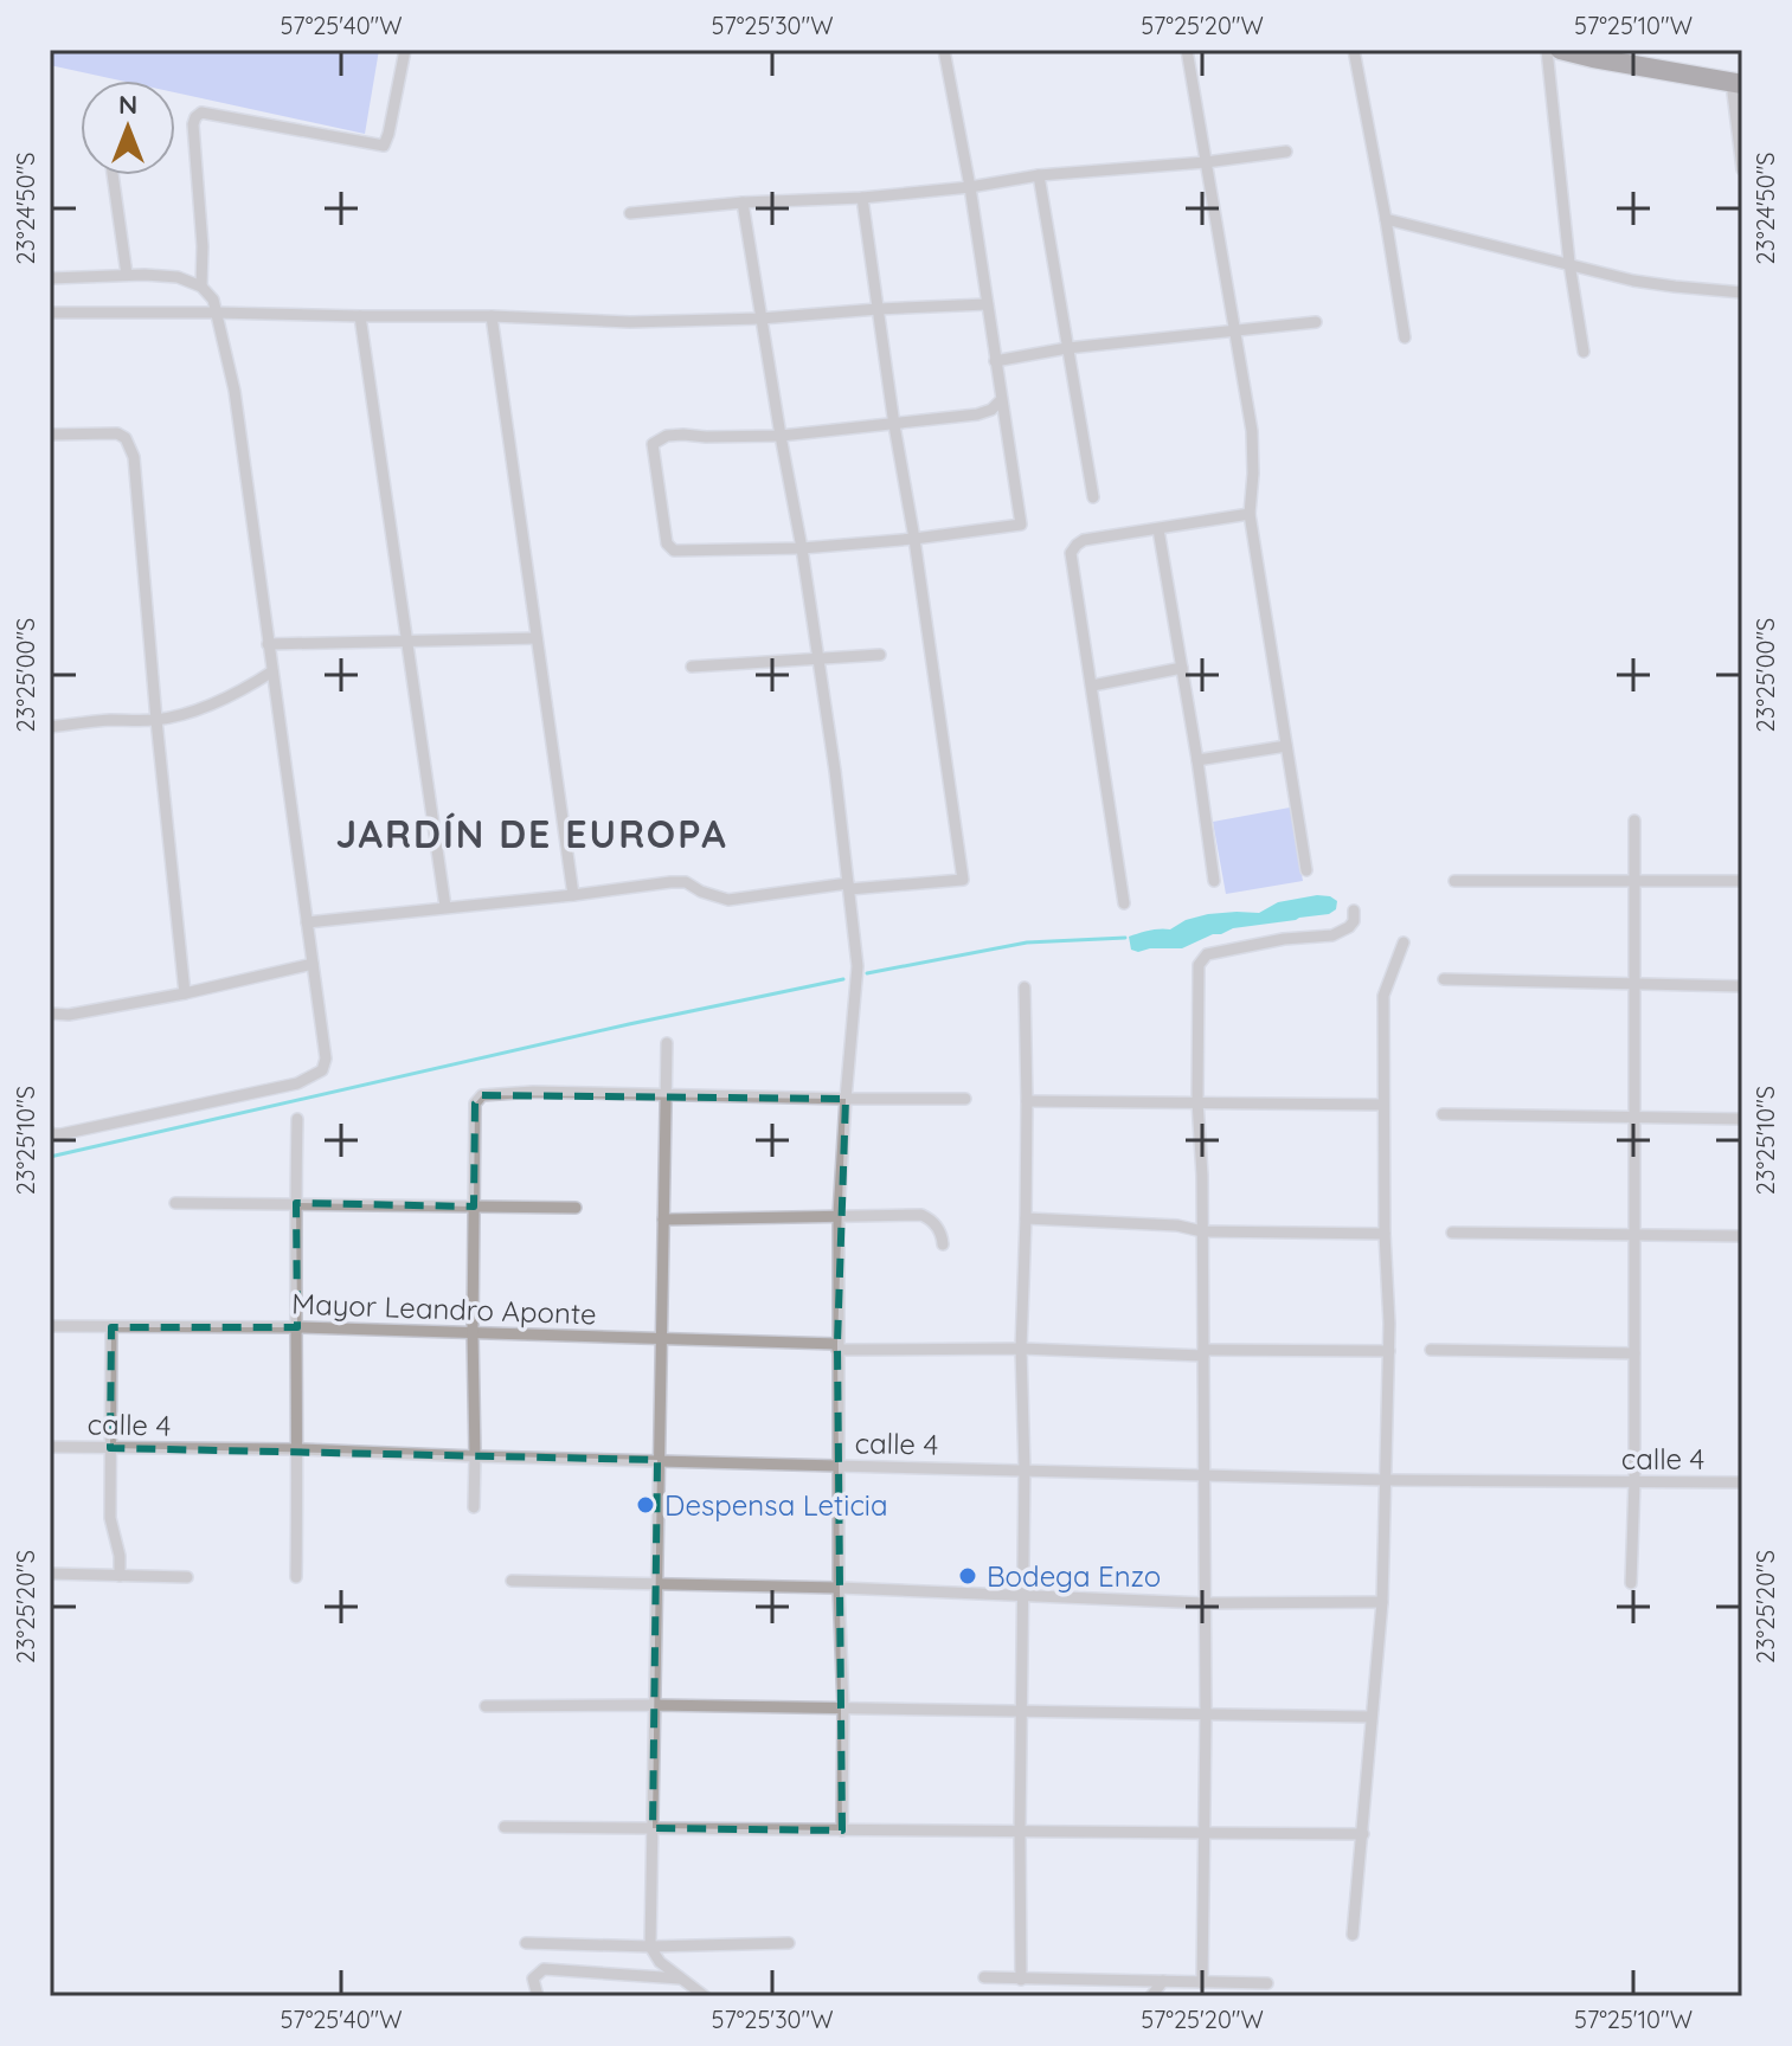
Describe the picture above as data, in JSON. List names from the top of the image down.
{
  "streets": {
    "street": ["Mayor Leandro Aponte", "calle 4"]
  },
  "districts": ["JARDÍN DE EUROPA"],
  "places": ["Despensa Leticia", "Bodega Enzo"],
  "north": "top",
  "coordinates": [
    "57°25'40\"W",
    "57°25'30\"W",
    "57°25'20\"W",
    "57°25'10\"W",
    "23°24'50\"S",
    "23°25'00\"S",
    "23°25'10\"S",
    "23°25'20\"S"
  ]
}
